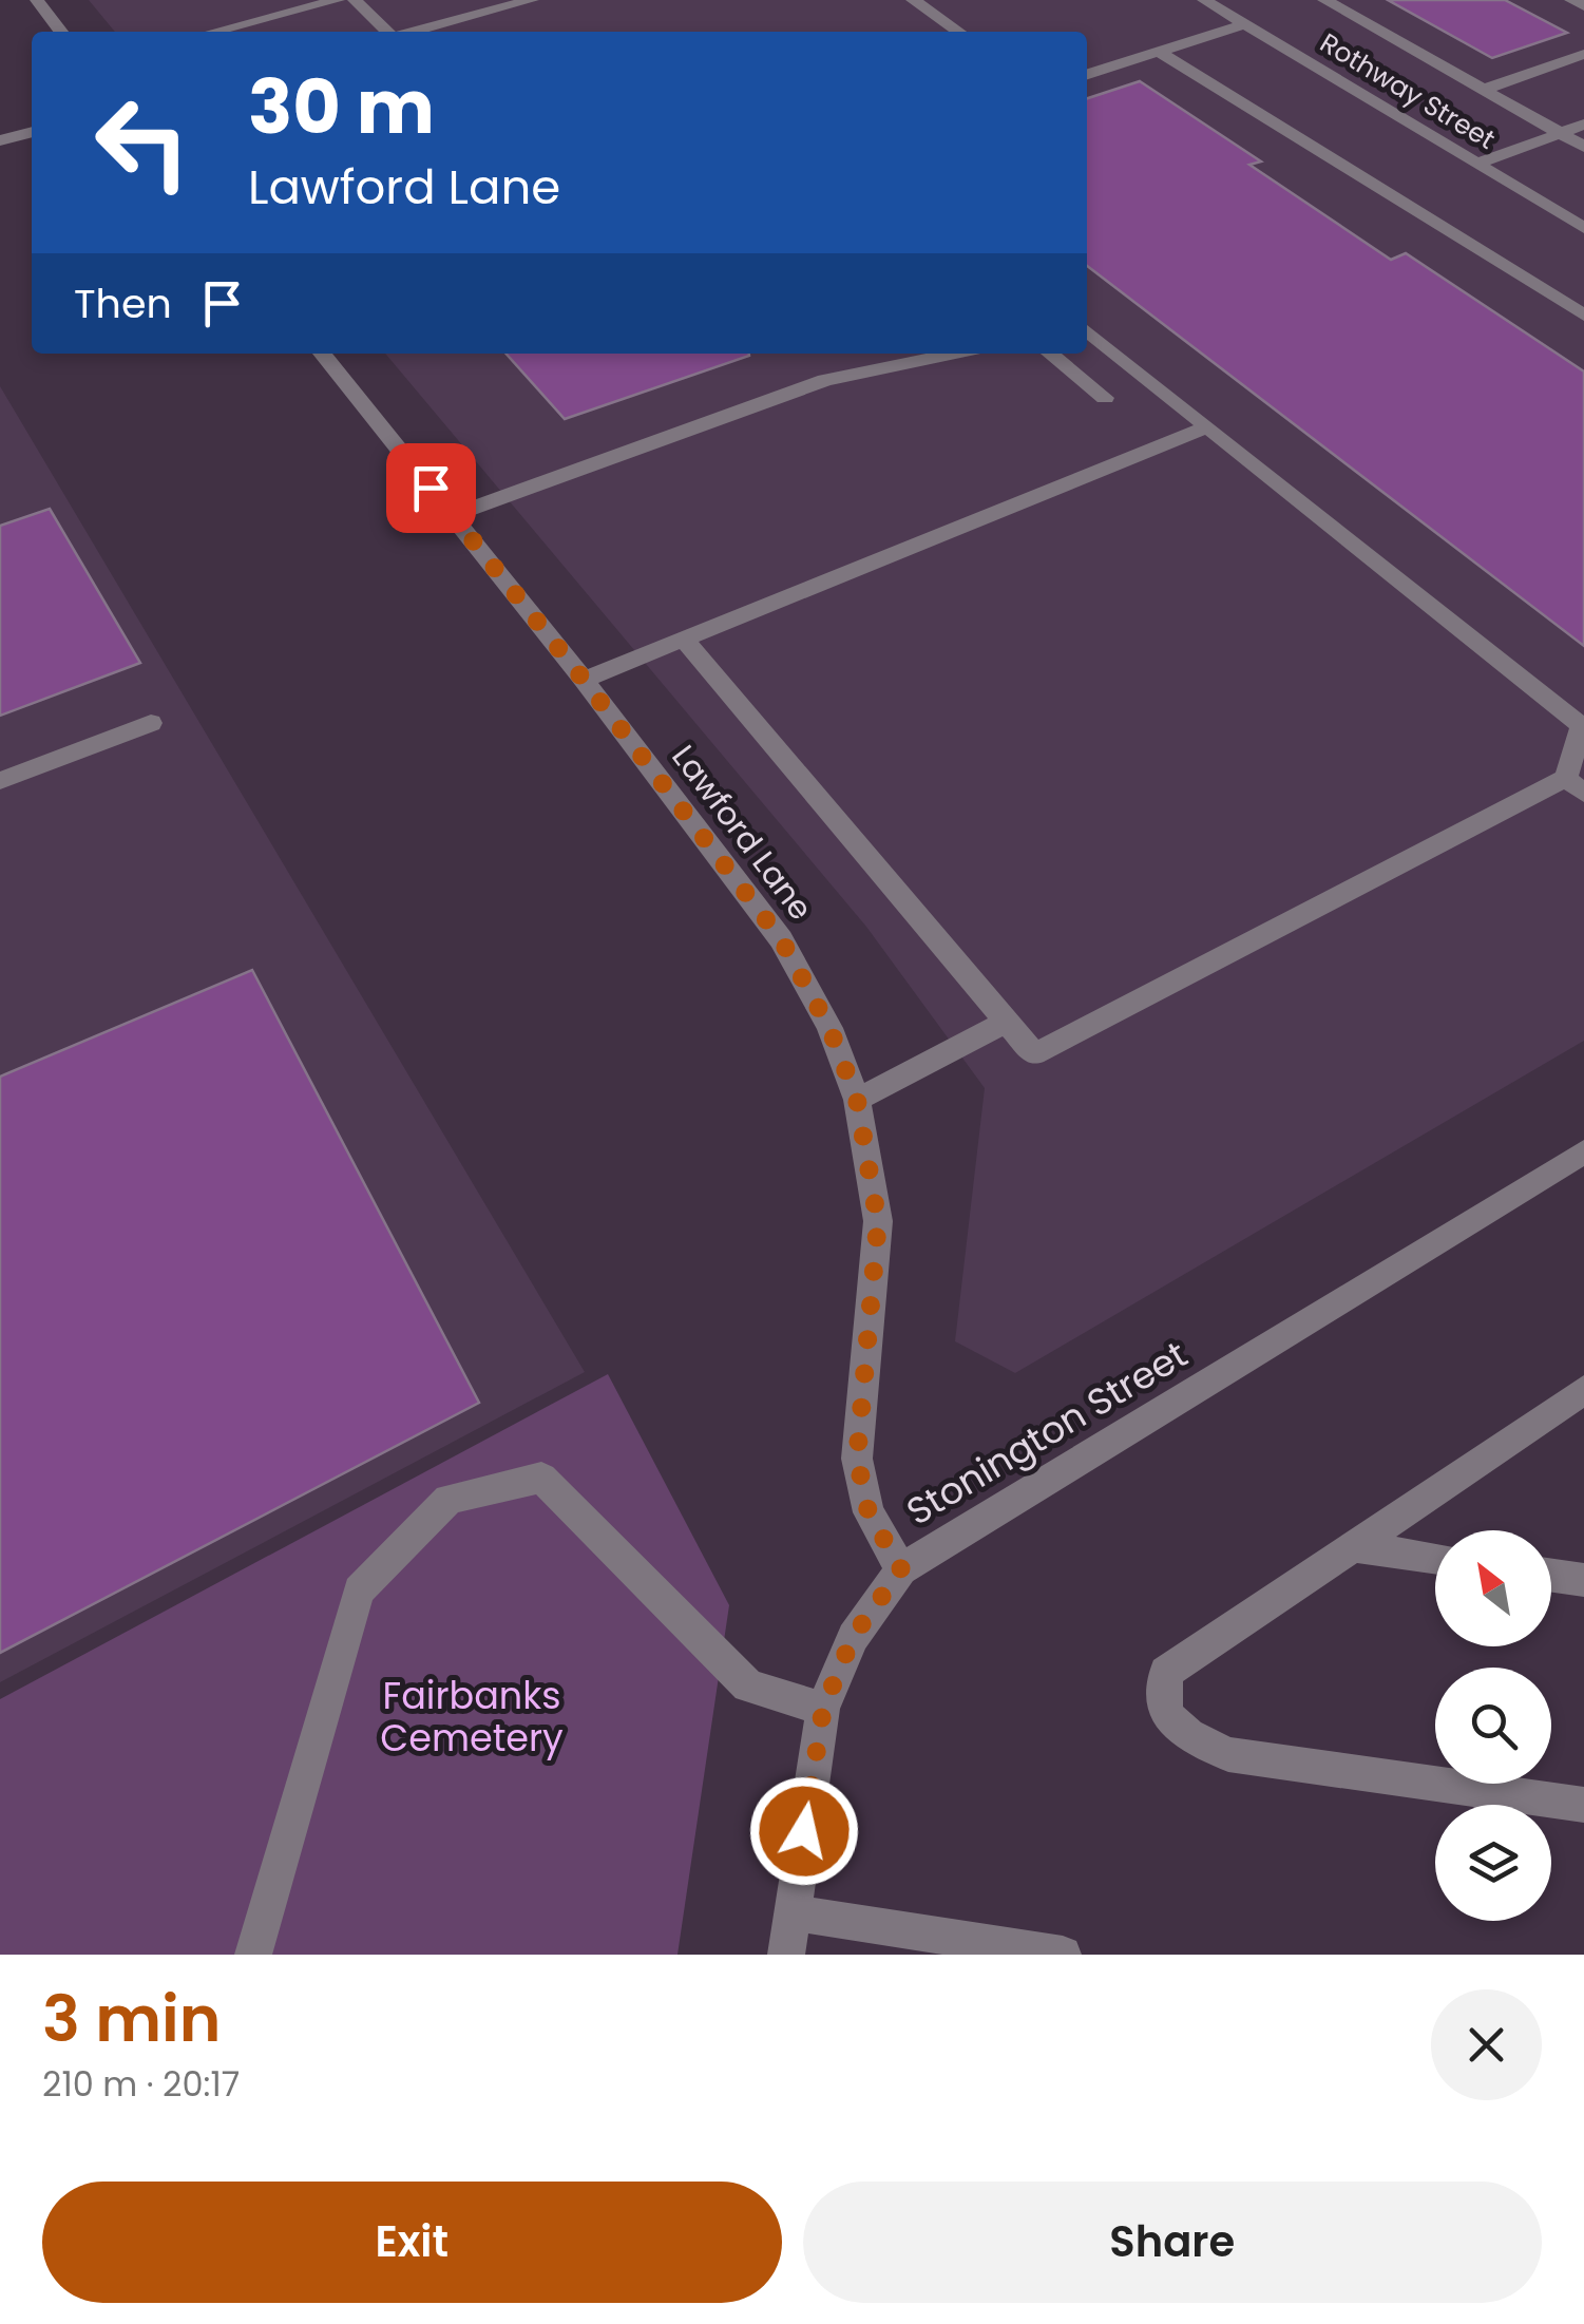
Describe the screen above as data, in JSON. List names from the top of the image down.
{
  "streets": {
    "street": ["Rothway Street", "Lawford Lane", "Stonington Street"]
  },
  "crossings": [
    ["Lawford Lane", "Stonington Street"]
  ],
  "parks": ["Fairbanks Cemetery"],
  "north": "top left",
  "page": {
    "turn": ["30 m", "Lawford Lane"],
    "then": "Then",
    "heading": ["3 min", "210 m · 20:17"],
    "buttons": ["Exit", "Share"]
  }
}
